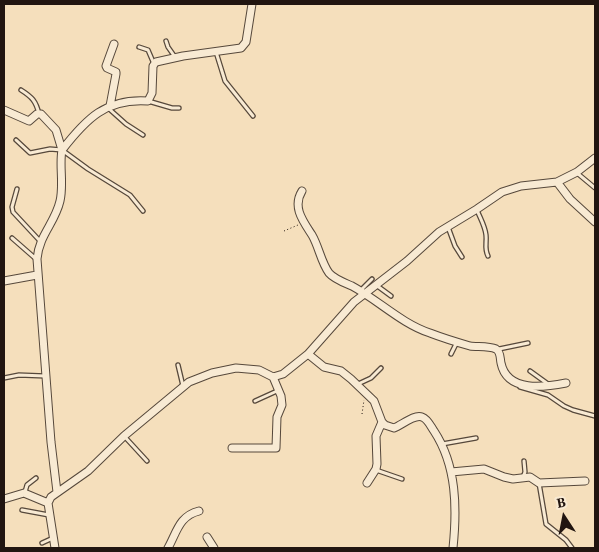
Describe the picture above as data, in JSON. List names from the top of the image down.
{
  "north": "top"
}
